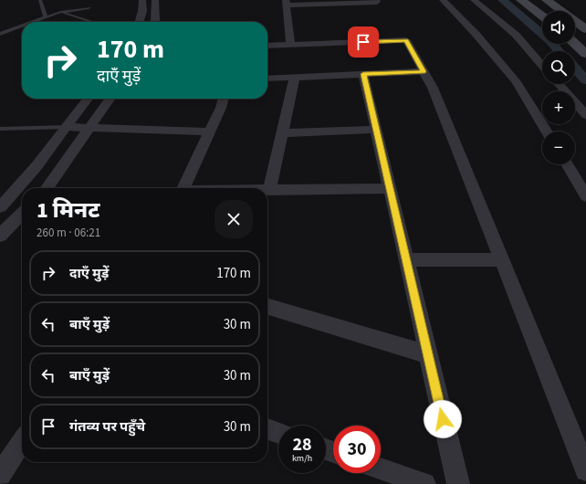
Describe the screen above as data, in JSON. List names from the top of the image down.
{
  "page": {
    "map_buttons": ["+", "−"],
    "turn": ["170 m", "दाएँ मुड़ें"],
    "heading": ["1 मिनट", "260 m · 06:21"],
    "list": [
      {
        "name": "दाएँ मुड़ें",
        "value": "170 m"
      },
      {
        "name": "बाएँ मुड़ें",
        "value": "30 m"
      },
      {
        "name": "बाएँ मुड़ें",
        "value": "30 m"
      },
      {
        "name": "गंतव्य पर पहुँचे",
        "value": "30 m"
      }
    ],
    "speed": "28 km/h",
    "limit": "30"
  }
}
